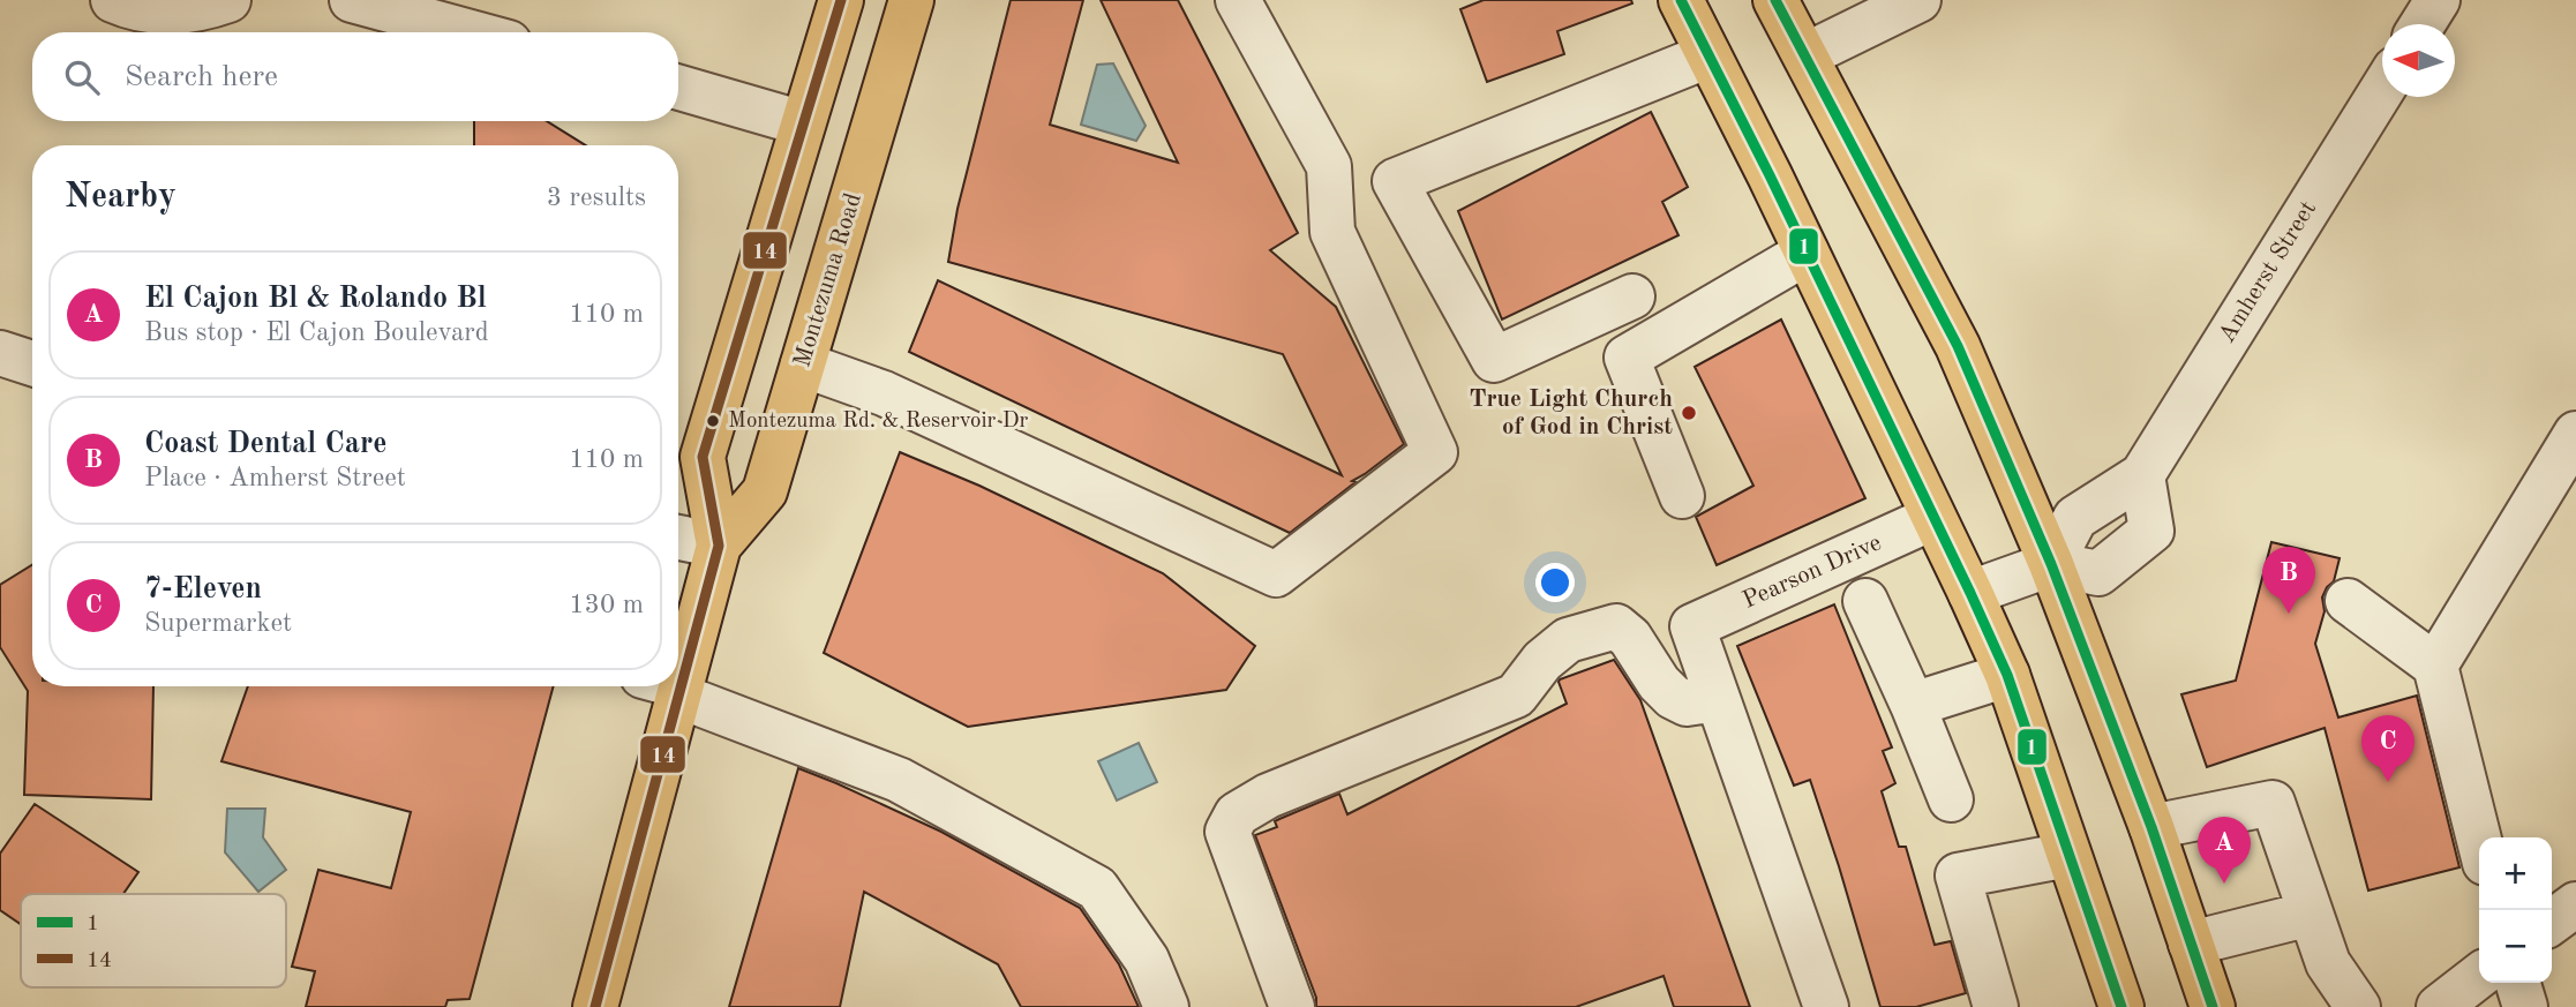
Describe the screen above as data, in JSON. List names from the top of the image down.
{
  "streets": {
    "main road": ["Montezuma Road"],
    "street": ["Amherst Street", "Pearson Drive"]
  },
  "places": ["True Light Church of God in Christ", "Montezuma Rd. & Reservoir Dr"],
  "lines": ["transit line 1", "transit line 14"],
  "legend": ["1", "14"],
  "north": "left",
  "page": {
    "search": "Search here",
    "heading": ["Nearby", "3 results"],
    "list": [
      {
        "mark": "A",
        "name": "El Cajon Bl & Rolando Bl",
        "note": "Bus stop · El Cajon Boulevard",
        "value": "110 m"
      },
      {
        "mark": "B",
        "name": "Coast Dental Care",
        "note": "Place · Amherst Street",
        "value": "110 m"
      },
      {
        "mark": "C",
        "name": "7-Eleven",
        "note": "Supermarket",
        "value": "130 m"
      }
    ],
    "pins": ["B", "C", "A"],
    "map_buttons": ["+", "−"]
  }
}
